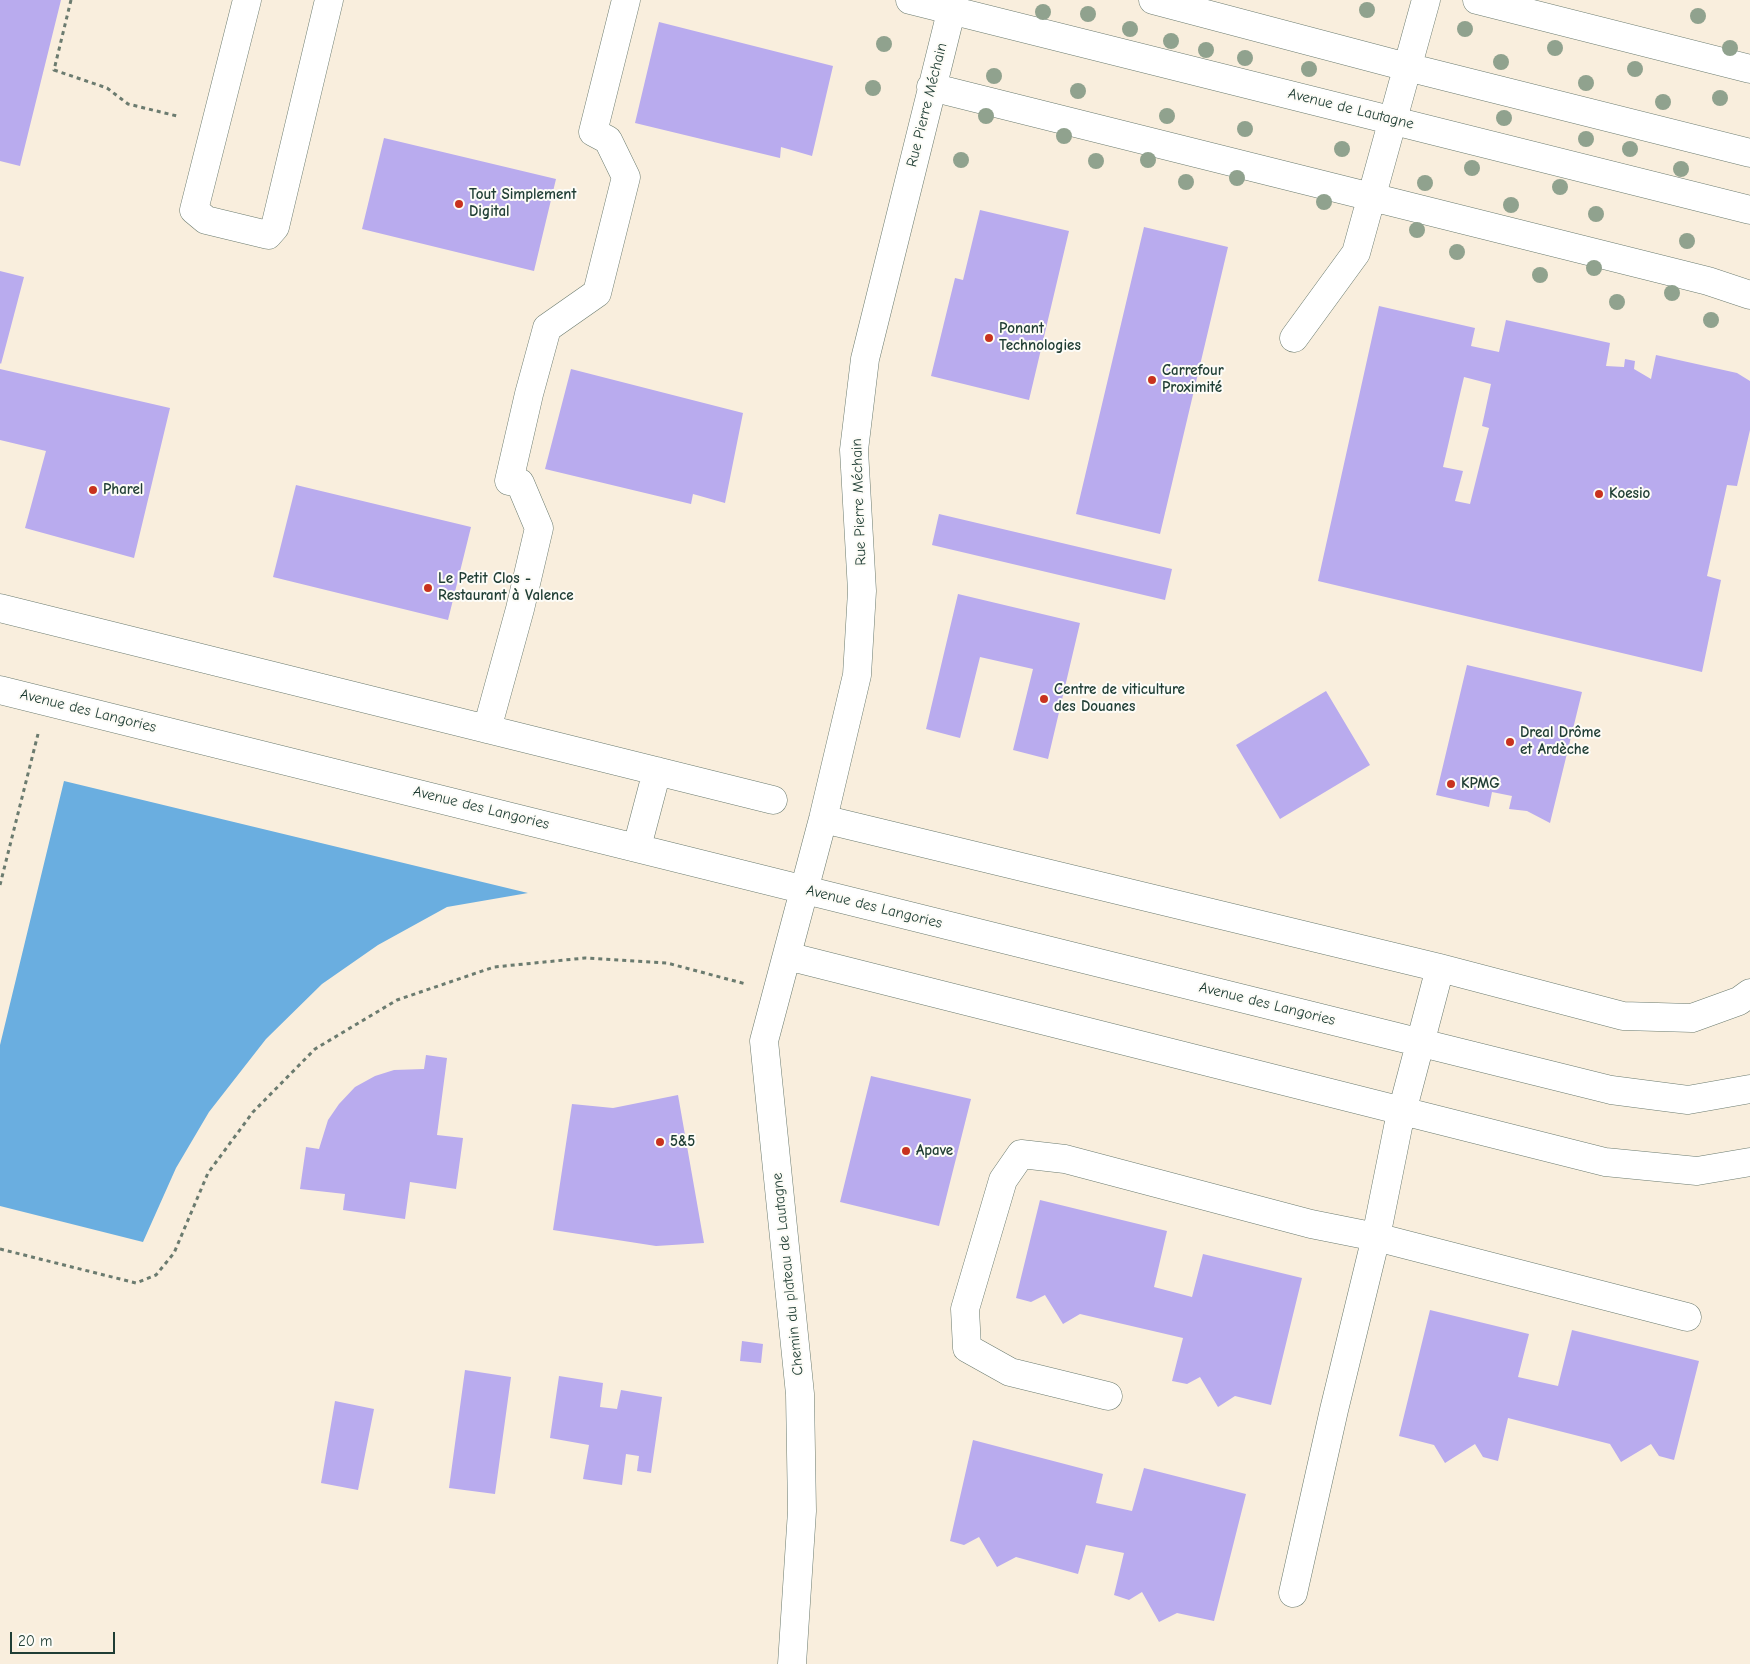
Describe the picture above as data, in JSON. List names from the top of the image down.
{
  "streets": {
    "street": [
      "Rue Pierre Méchain",
      "Avenue de Lautagne",
      "Avenue des Langories",
      "Chemin du plateau de Lautagne"
    ]
  },
  "crossings": [
    ["Rue Pierre Méchain", "Avenue de Lautagne"],
    ["Rue Pierre Méchain", "Avenue des Langories"],
    ["Rue Pierre Méchain", "Chemin du plateau de Lautagne"],
    ["Avenue des Langories", "Chemin du plateau de Lautagne"]
  ],
  "places": [
    "Tout Simplement Digital",
    "Ponant Technologies",
    "Carrefour Proximité",
    "Pharel",
    "Koesio",
    "Le Petit Clos - Restaurant à Valence",
    "Centre de viticulture des Douanes",
    "Dreal Drôme et Ardèche",
    "KPMG",
    "5&5",
    "Apave"
  ],
  "scale_bar": "20 m"
}
